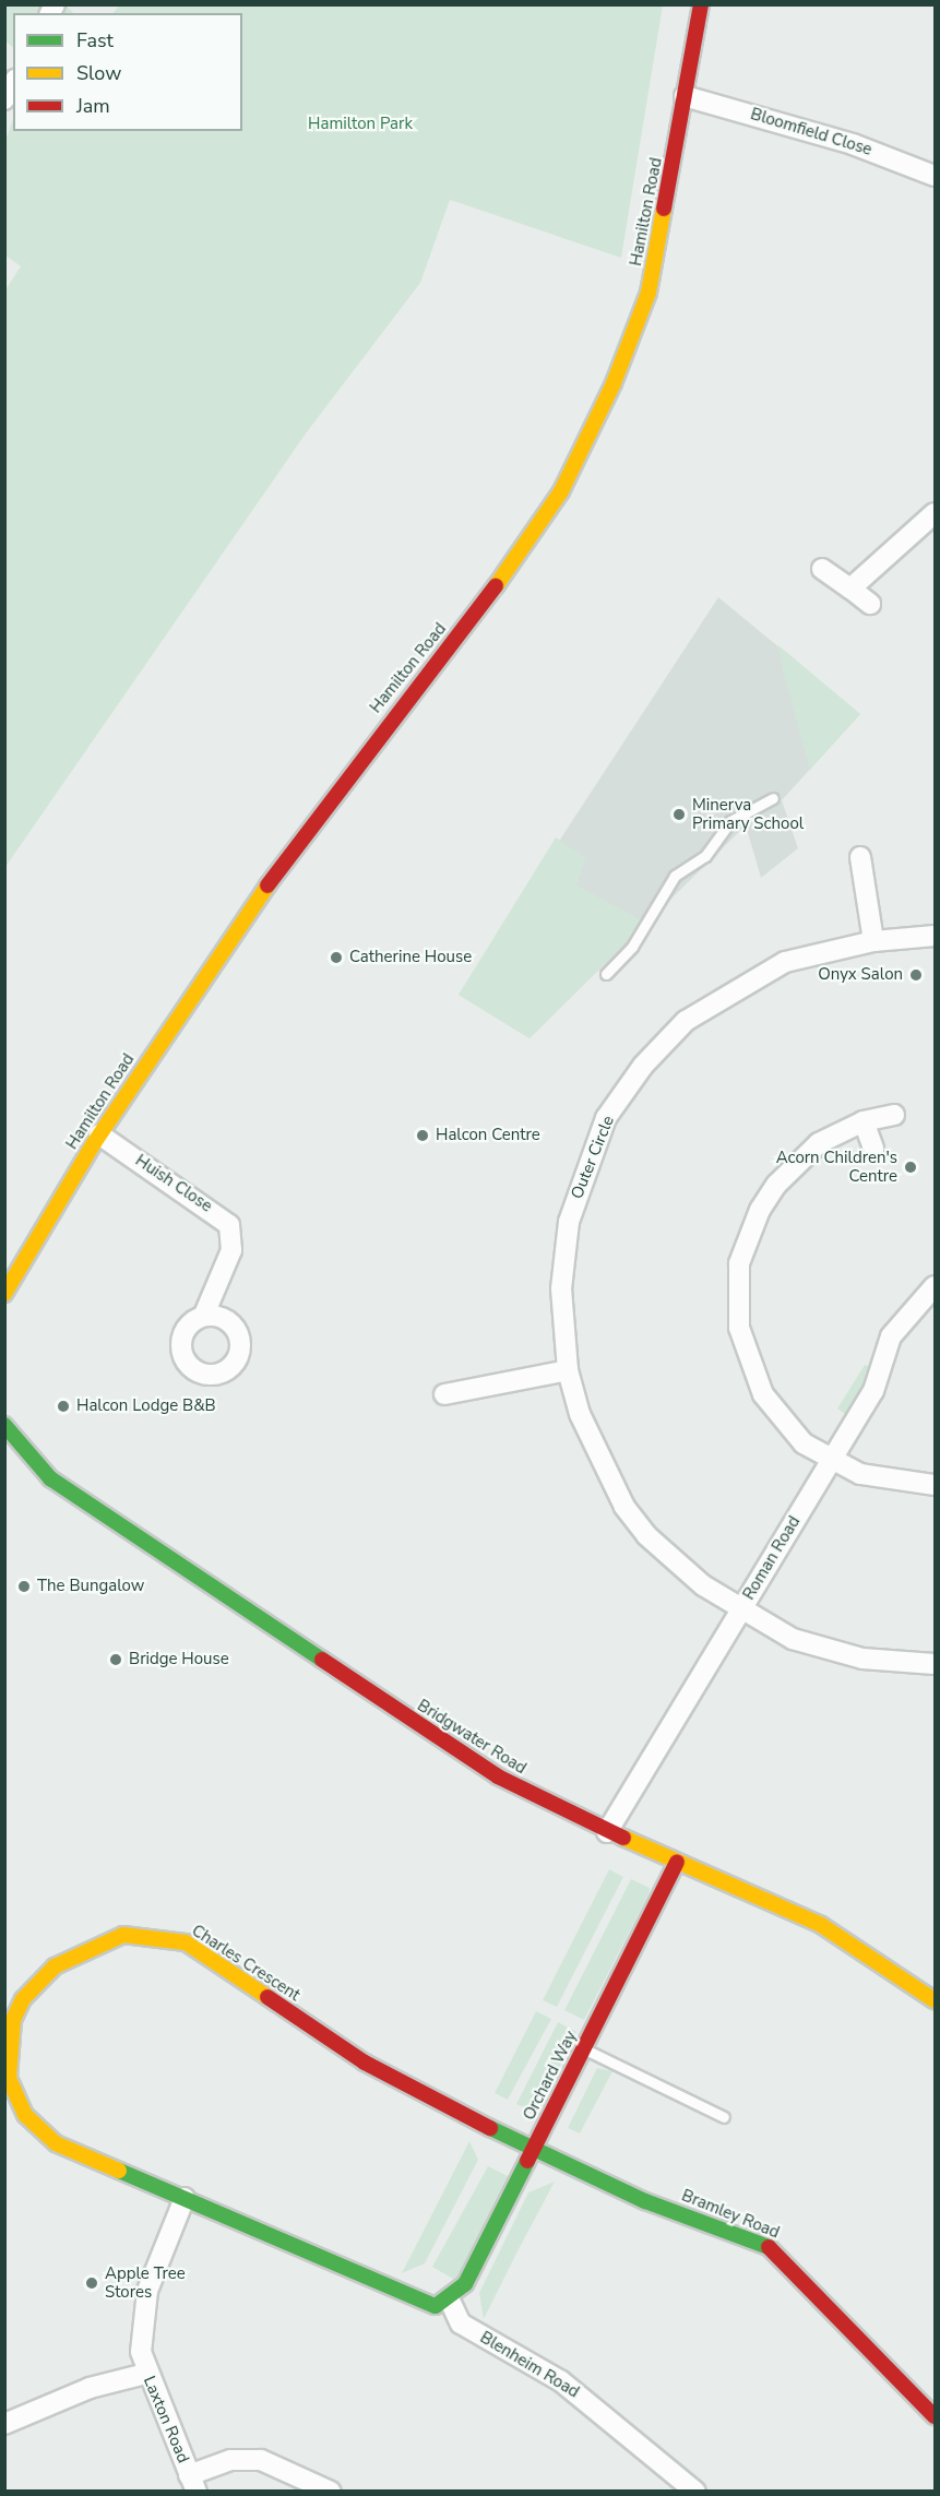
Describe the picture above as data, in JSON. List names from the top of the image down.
{
  "streets": {
    "street": [
      "Bloomfield Close",
      "Hamilton Road",
      "Outer Circle",
      "Huish Close",
      "Roman Road",
      "Bridgwater Road",
      "Charles Crescent",
      "Orchard Way",
      "Bramley Road",
      "Blenheim Road",
      "Laxton Road"
    ]
  },
  "crossings": [
    ["Bloomfield Close", "Hamilton Road"],
    ["Hamilton Road", "Huish Close"],
    ["Outer Circle", "Roman Road"],
    ["Roman Road", "Bridgwater Road"],
    ["Bridgwater Road", "Orchard Way"],
    ["Charles Crescent", "Orchard Way"],
    ["Charles Crescent", "Bramley Road"],
    ["Charles Crescent", "Blenheim Road"],
    ["Charles Crescent", "Laxton Road"],
    ["Orchard Way", "Bramley Road"],
    ["Orchard Way", "Blenheim Road"]
  ],
  "parks": ["Hamilton Park"],
  "places": [
    "Minerva Primary School",
    "Catherine House",
    "Onyx Salon",
    "Halcon Centre",
    "Acorn Children's Centre",
    "Halcon Lodge B&B",
    "The Bungalow",
    "Bridge House",
    "Apple Tree Stores"
  ],
  "legend": ["Fast", "Slow", "Jam"]
}
